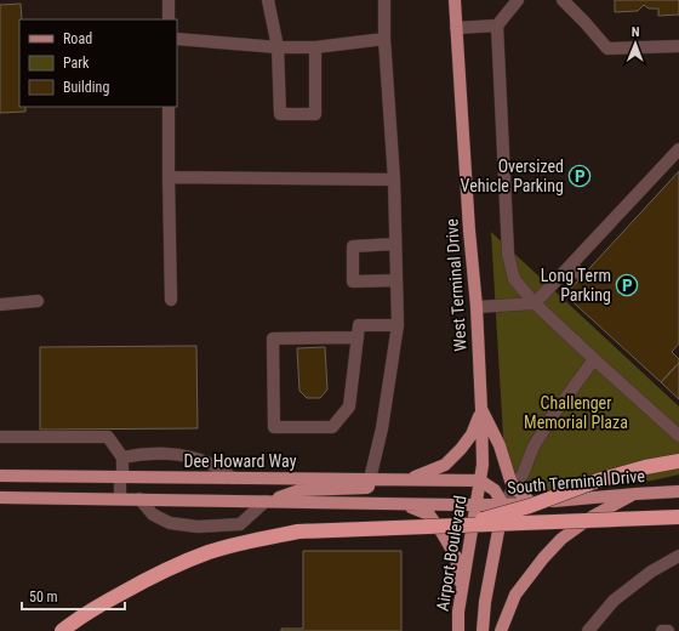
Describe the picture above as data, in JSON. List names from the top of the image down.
{
  "streets": {
    "main road": [
      "West Terminal Drive",
      "Dee Howard Way",
      "South Terminal Drive",
      "Airport Boulevard"
    ]
  },
  "crossings": [
    ["West Terminal Drive", "Dee Howard Way"],
    ["West Terminal Drive", "Airport Boulevard"],
    ["Dee Howard Way", "Airport Boulevard"],
    ["South Terminal Drive", "Airport Boulevard"]
  ],
  "parks": ["Challenger Memorial Plaza"],
  "places": {
    "parking": ["Oversized Vehicle Parking", "Long Term Parking"]
  },
  "legend": ["Road", "Park", "Building"],
  "scale_bar": "50 m",
  "north": "top"
}
